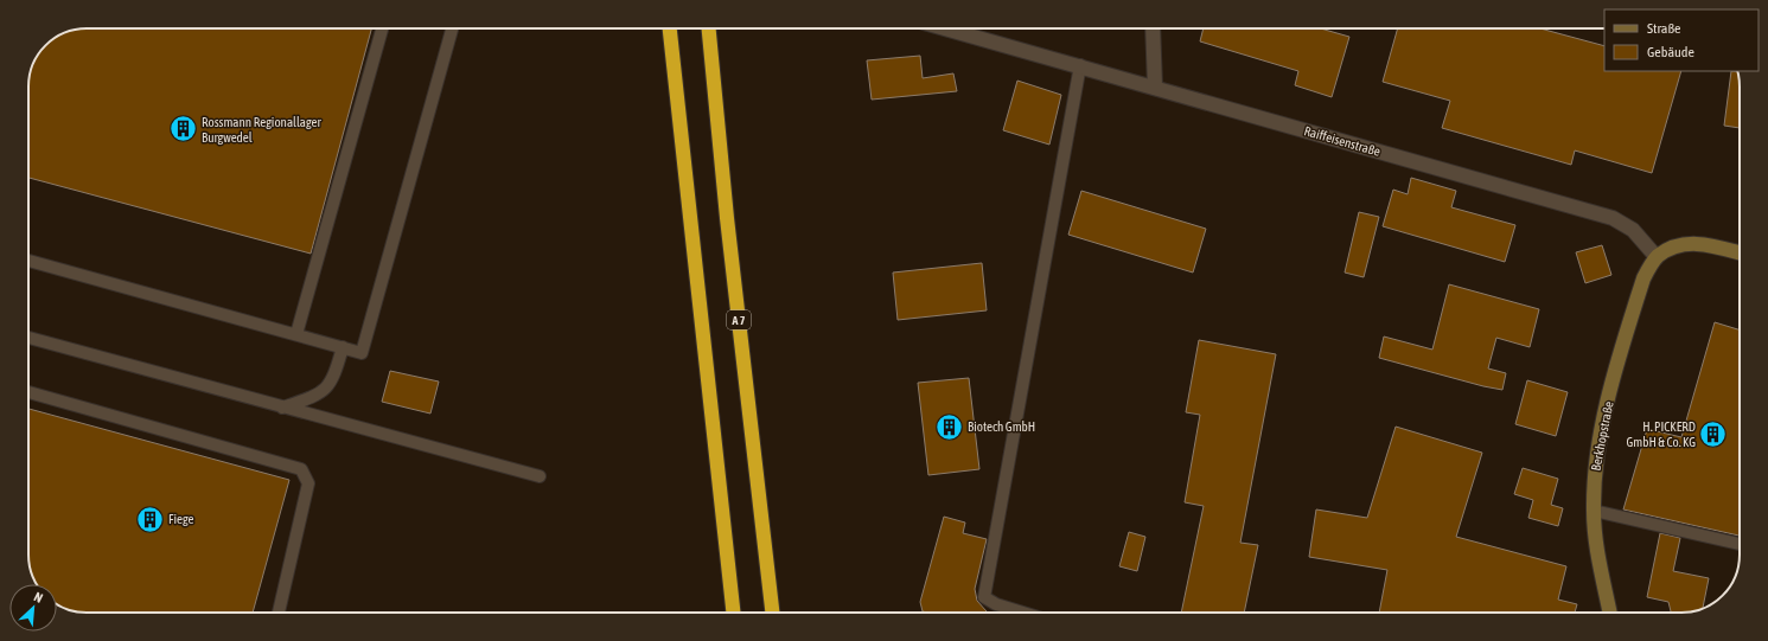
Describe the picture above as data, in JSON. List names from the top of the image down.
{
  "streets": {
    "highway": ["A 7"],
    "main road": ["Berkhopstraße"],
    "street": ["Raiffeisenstraße"]
  },
  "crossings": [
    ["Raiffeisenstraße", "Berkhopstraße"]
  ],
  "places": {
    "building": [
      "Rossmann Regionallager Burgwedel",
      "Biotech GmbH",
      "H. PICKERD GmbH & Co. KG",
      "Fiege"
    ]
  },
  "legend": ["Straße", "Gebäude"],
  "north": "top right"
}
